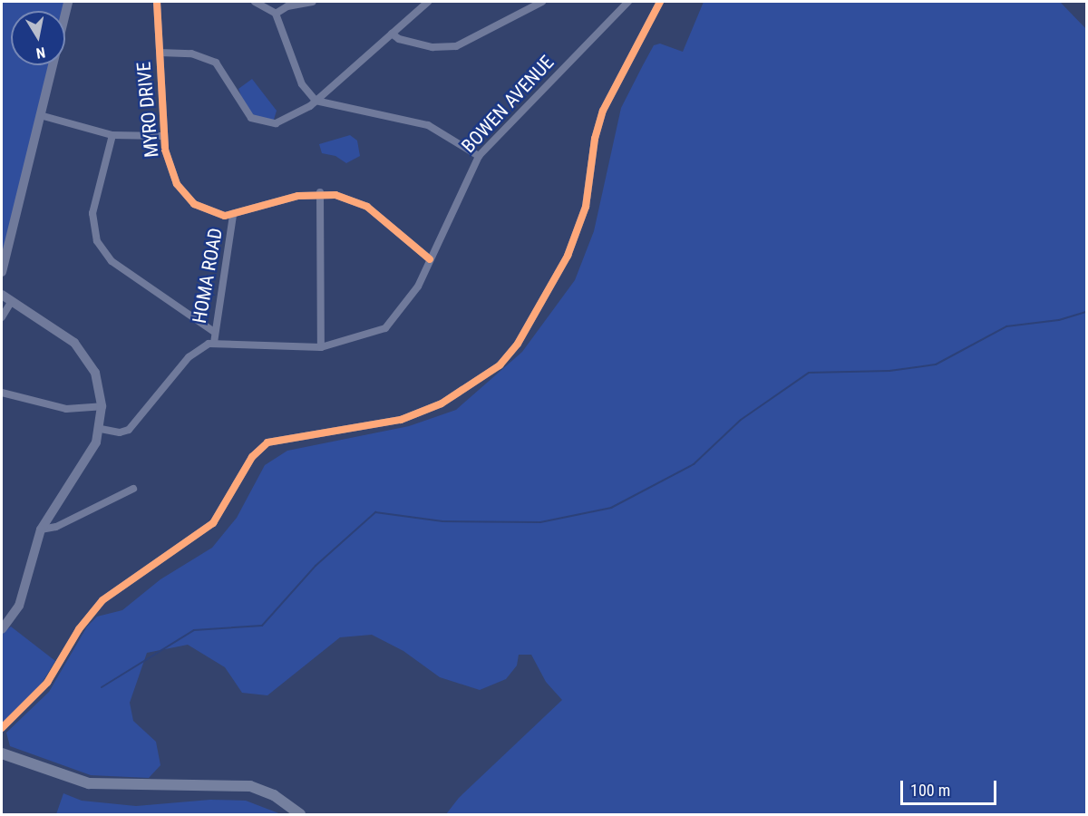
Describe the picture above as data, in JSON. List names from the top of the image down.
{
  "streets": {
    "street": ["BOWEN AVENUE", "MYRO DRIVE", "HOMA ROAD"]
  },
  "crossings": [
    ["BOWEN AVENUE", "MYRO DRIVE"],
    ["BOWEN AVENUE", "HOMA ROAD"],
    ["MYRO DRIVE", "HOMA ROAD"]
  ],
  "scale_bar": "100 m",
  "north": "bottom"
}
